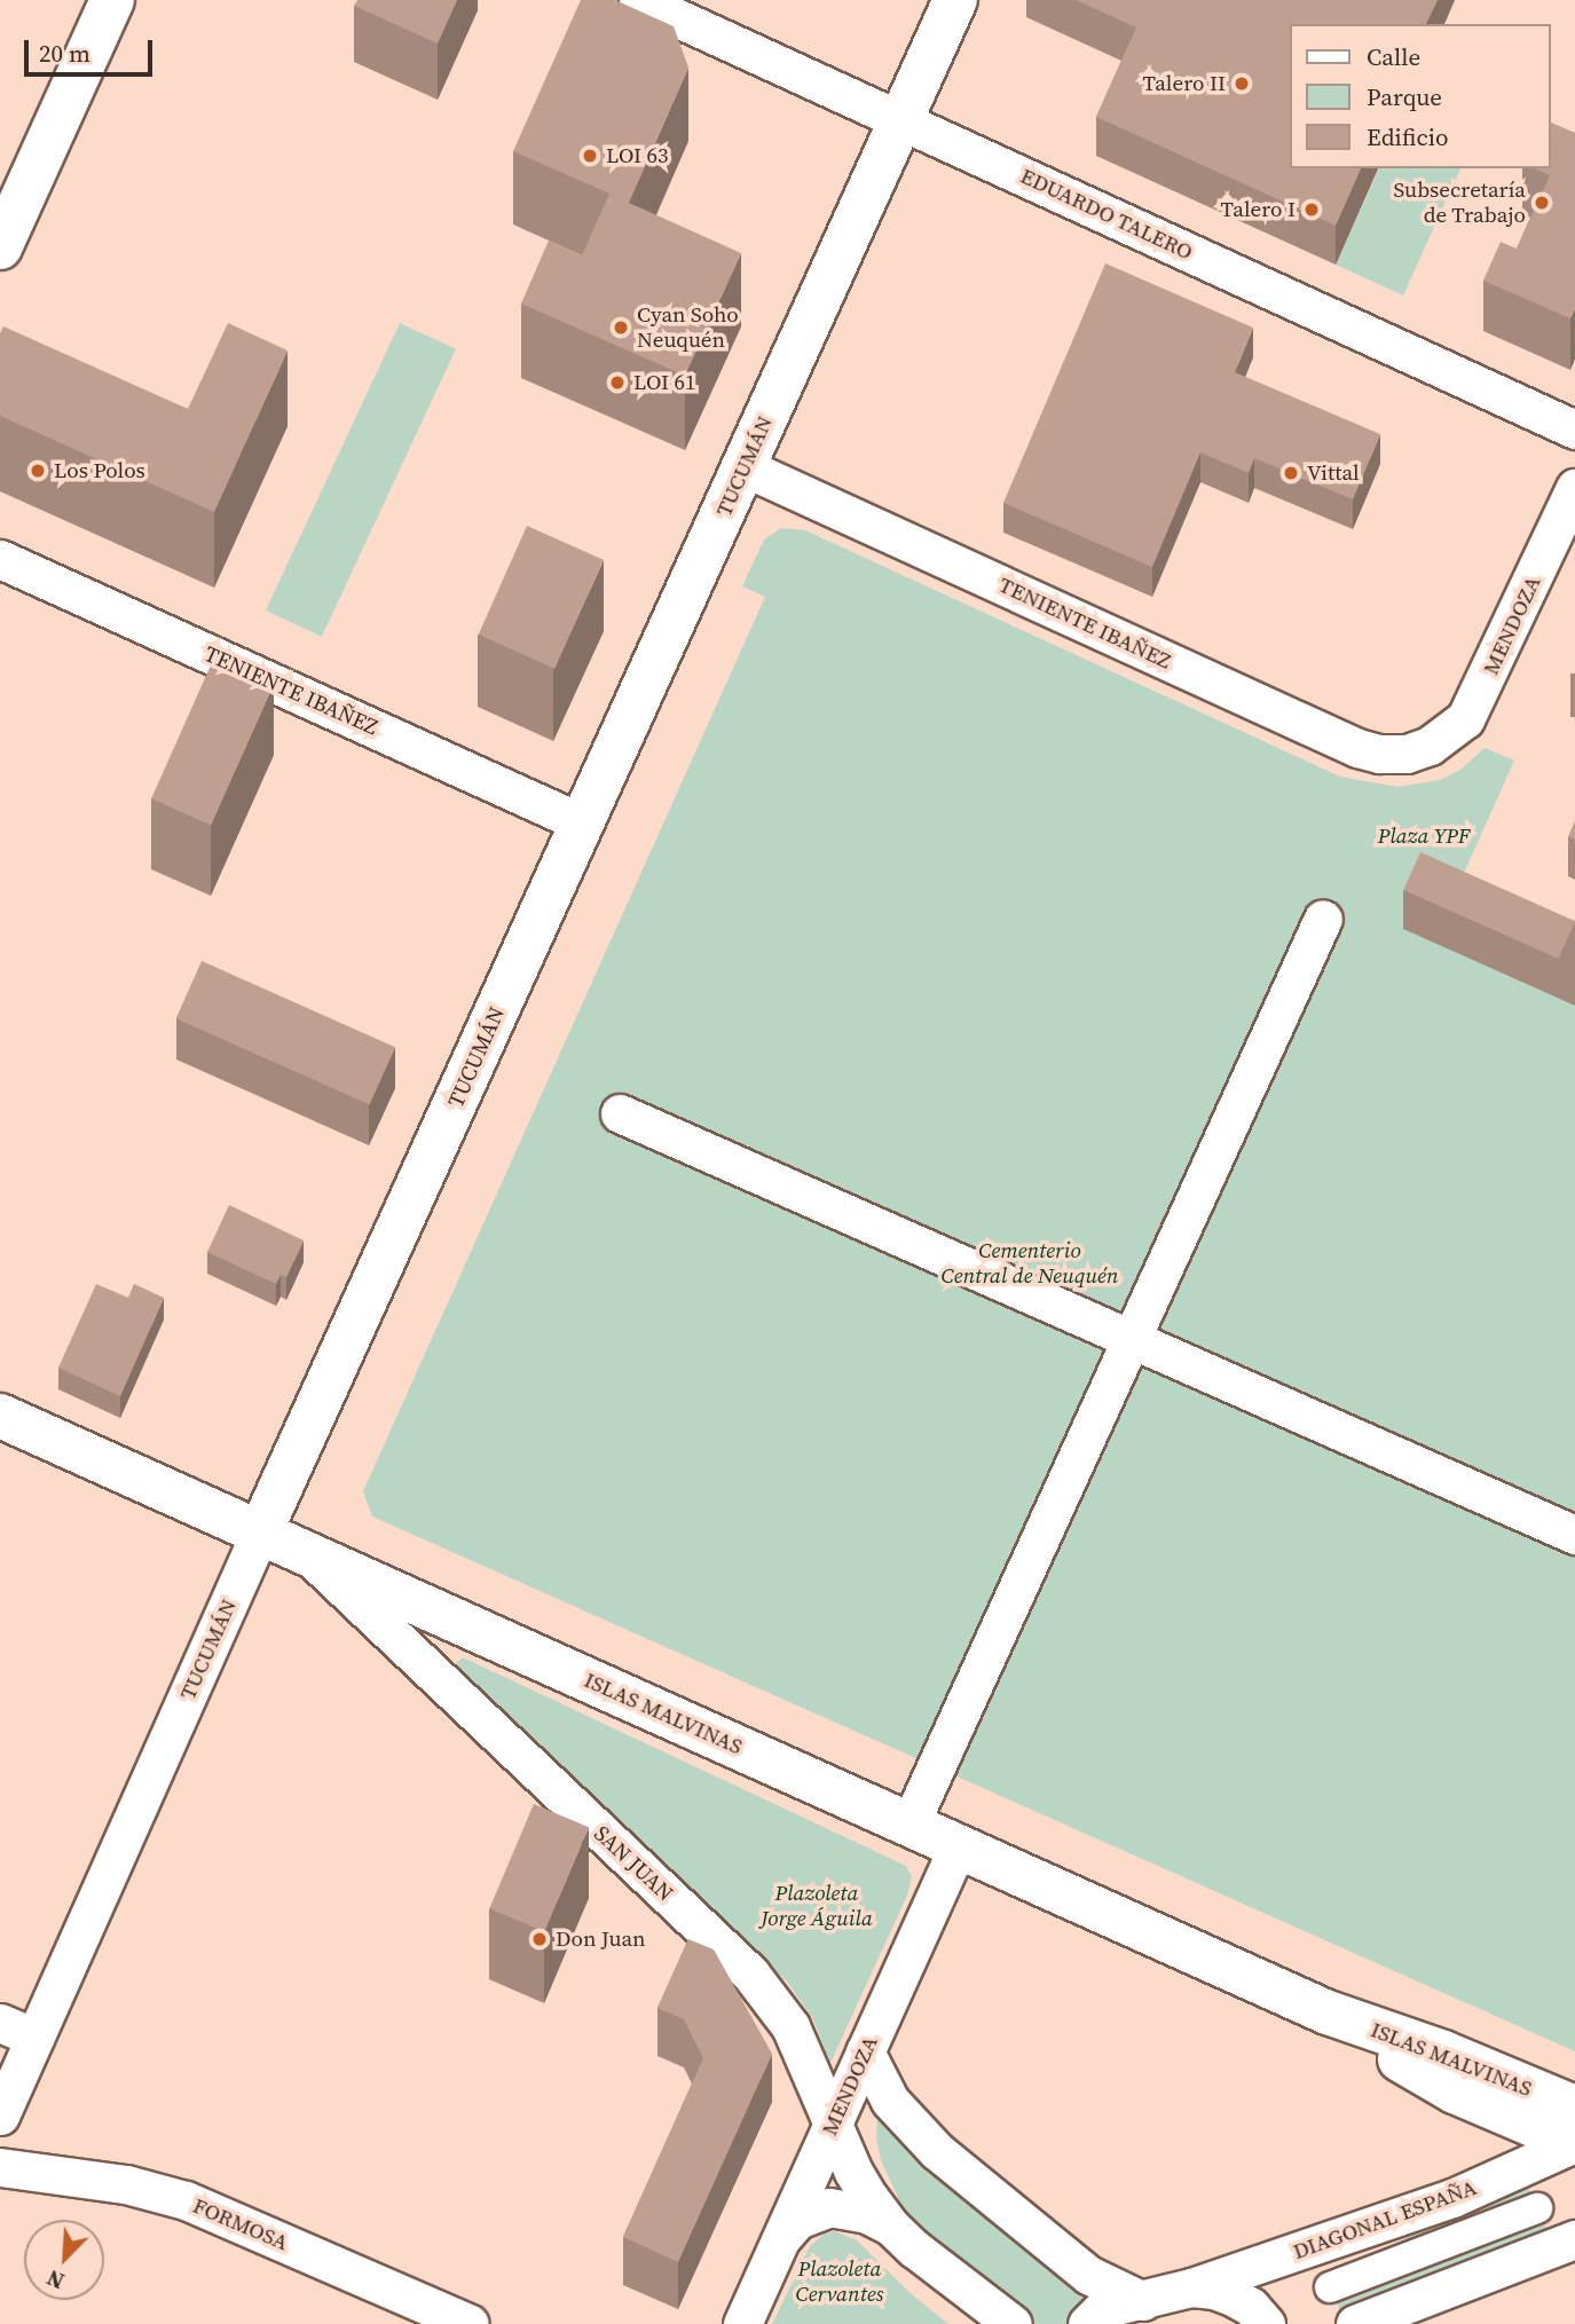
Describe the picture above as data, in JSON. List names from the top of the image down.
{
  "streets": {
    "main road": ["TUCUMÁN", "ISLAS MALVINAS"],
    "street": [
      "EDUARDO TALERO",
      "TENIENTE IBAÑEZ",
      "MENDOZA",
      "SAN JUAN",
      "DIAGONAL ESPAÑA",
      "FORMOSA"
    ]
  },
  "crossings": [
    ["EDUARDO TALERO", "TUCUMÁN"],
    ["TUCUMÁN", "TENIENTE IBAÑEZ"],
    ["TUCUMÁN", "ISLAS MALVINAS"],
    ["TENIENTE IBAÑEZ", "MENDOZA"],
    ["MENDOZA", "ISLAS MALVINAS"],
    ["MENDOZA", "SAN JUAN"],
    ["ISLAS MALVINAS", "SAN JUAN"],
    ["ISLAS MALVINAS", "DIAGONAL ESPAÑA"]
  ],
  "parks": [
    "Plaza YPF",
    "Cementerio Central de Neuquén",
    "Plazoleta Jorge Águila",
    "Plazoleta Cervantes"
  ],
  "places": [
    "Talero II",
    "LOI 63",
    "Subsecretaría de Trabajo",
    "Talero I",
    "Cyan Soho Neuquén",
    "LOI 61",
    "Los Polos",
    "Vittal",
    "Don Juan"
  ],
  "legend": ["Calle", "Parque", "Edificio"],
  "scale_bar": "20 m",
  "north": "bottom left"
}
